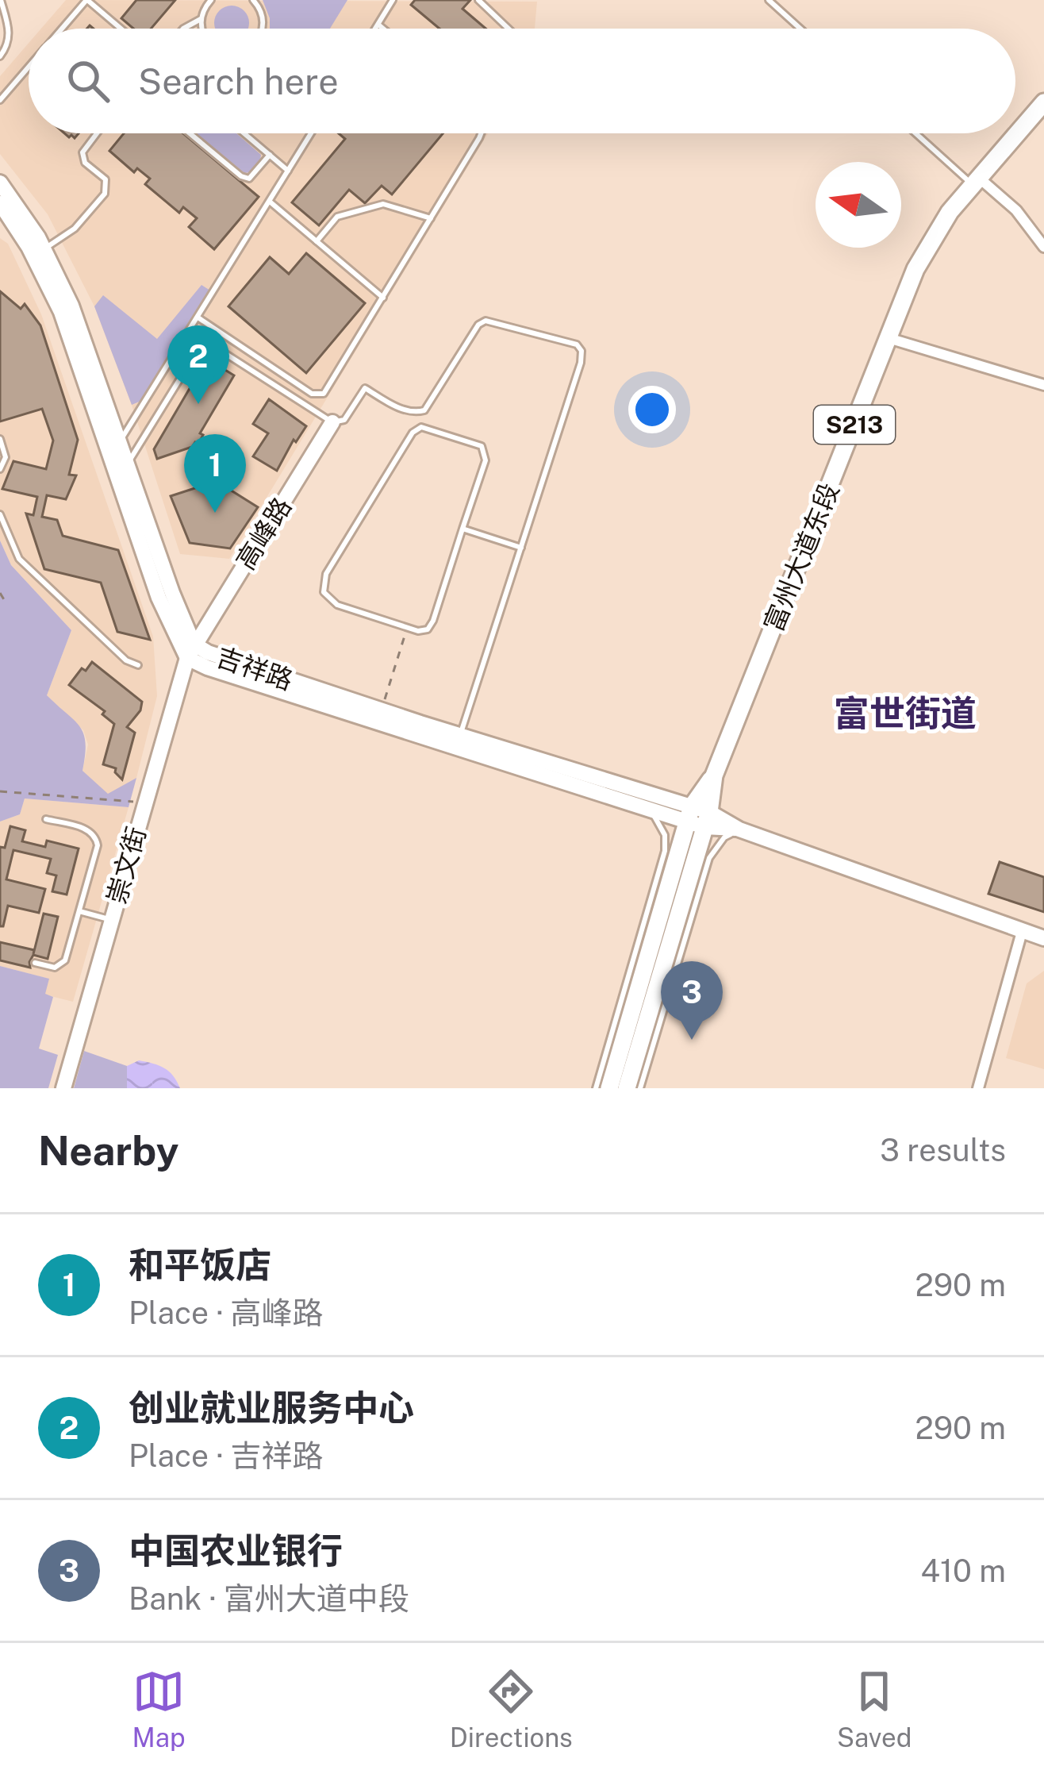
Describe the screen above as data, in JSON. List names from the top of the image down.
{
  "streets": {
    "main road": [
      "S213",
      "高峰路",
      "富州大道东段",
      "吉祥路",
      "崇文街"
    ]
  },
  "crossings": [
    ["S213", "富州大道东段"],
    ["S213", "吉祥路"],
    ["高峰路", "吉祥路"],
    ["高峰路", "崇文街"],
    ["富州大道东段", "吉祥路"],
    ["吉祥路", "崇文街"]
  ],
  "districts": ["富世街道"],
  "north": "left",
  "page": {
    "search": "Search here",
    "pins": ["2", "1", "3"],
    "heading": ["Nearby", "3 results"],
    "list": [
      {
        "mark": "1",
        "name": "和平饭店",
        "note": "Place · 高峰路",
        "value": "290 m"
      },
      {
        "mark": "2",
        "name": "创业就业服务中心",
        "note": "Place · 吉祥路",
        "value": "290 m"
      },
      {
        "mark": "3",
        "name": "中国农业银行",
        "note": "Bank · 富州大道中段",
        "value": "410 m"
      }
    ],
    "nav": ["Map", "Directions", "Saved"]
  }
}
